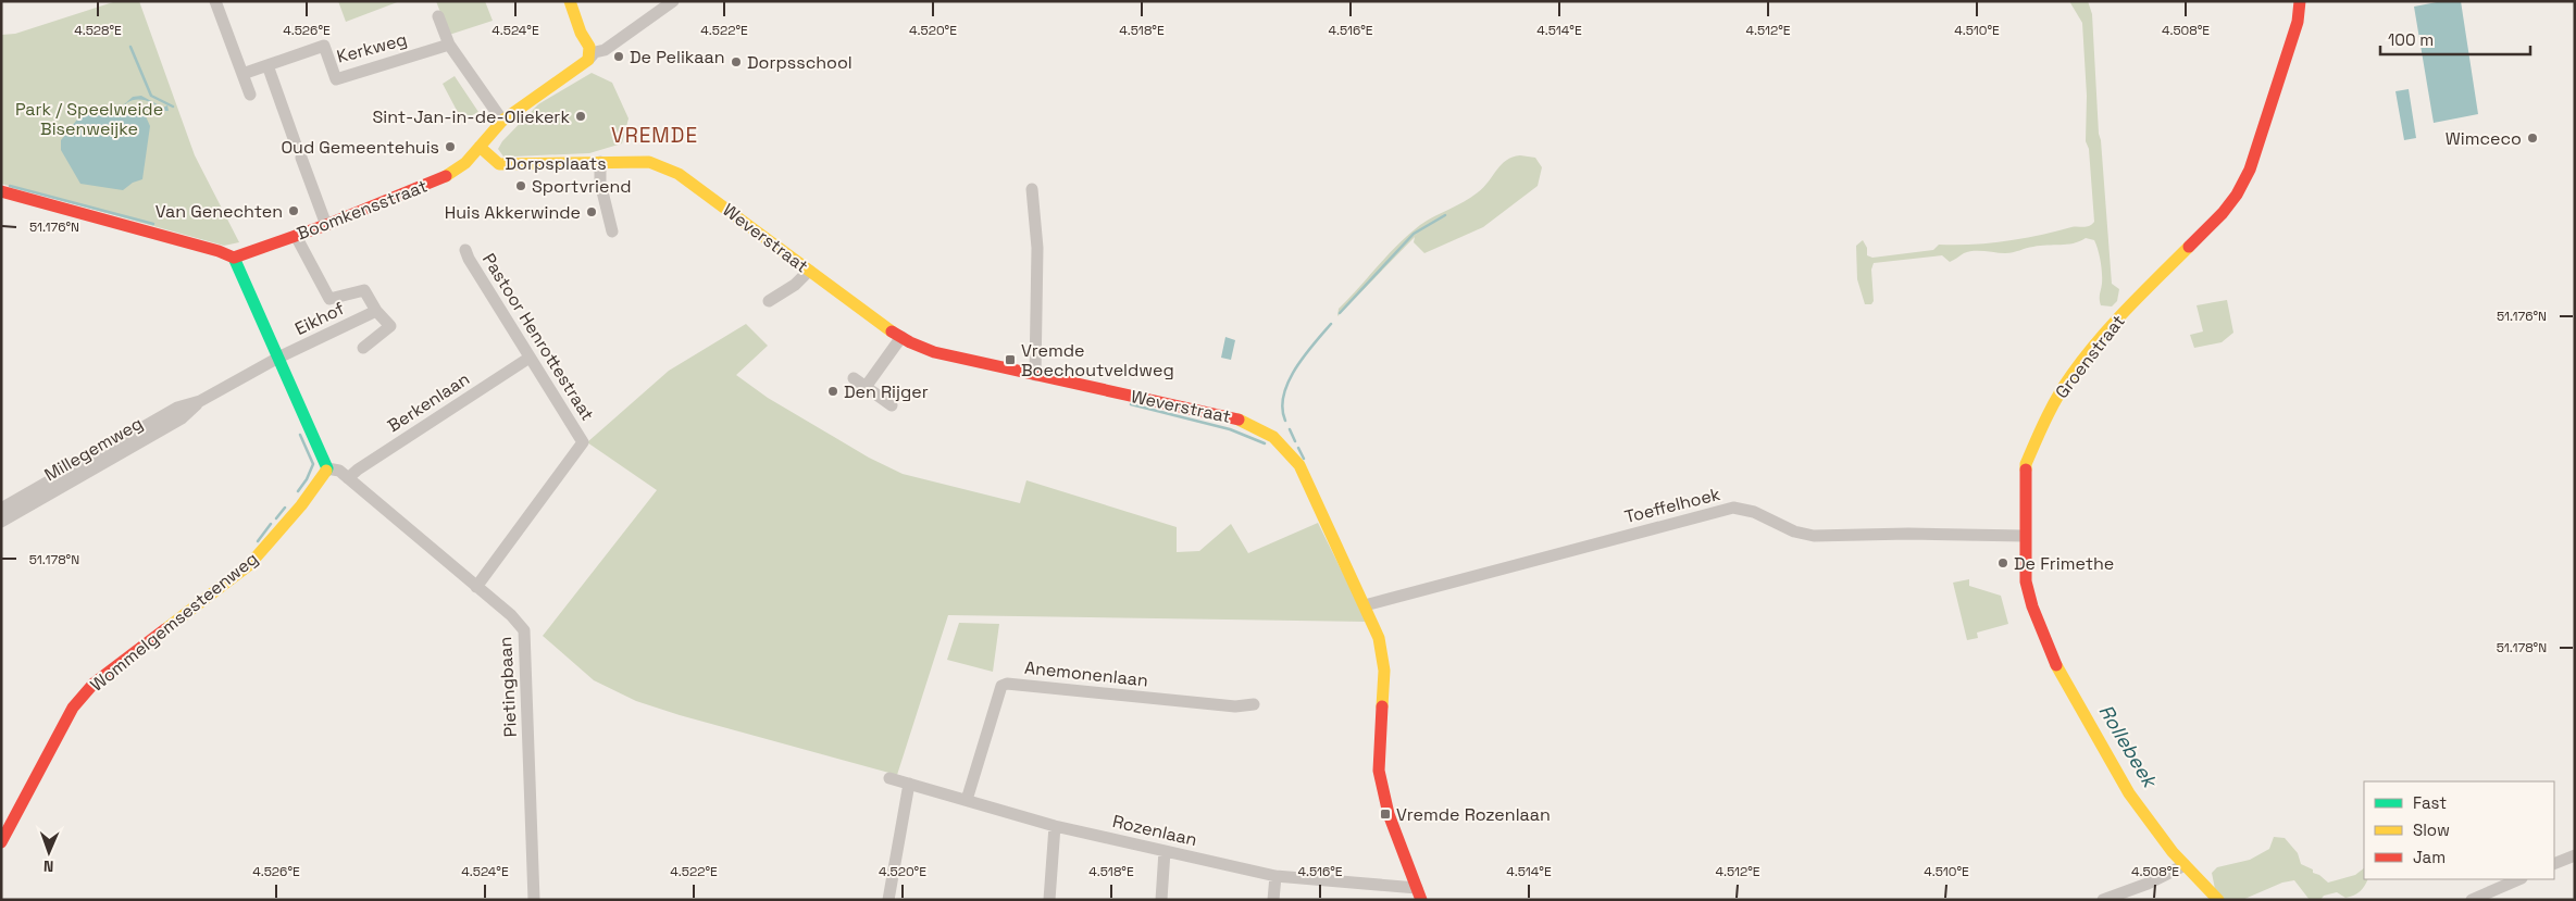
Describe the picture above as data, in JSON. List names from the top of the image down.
{
  "streets": {
    "street": [
      "Kerkweg",
      "Dorpsplaats",
      "Boomkensstraat",
      "Weverstraat",
      "Eikhof",
      "Pastoor Henrottestraat",
      "Groenstraat",
      "Berkenlaan",
      "Millegemweg",
      "Toeffelhoek",
      "Wommelgemsesteenweg",
      "Anemonenlaan",
      "Pietingbaan",
      "Rozenlaan"
    ]
  },
  "crossings": [
    ["Dorpsplaats", "Boomkensstraat"],
    ["Dorpsplaats", "Weverstraat"],
    ["Boomkensstraat", "Eikhof"],
    ["Weverstraat", "Toeffelhoek"],
    ["Weverstraat", "Rozenlaan"],
    ["Eikhof", "Millegemweg"],
    ["Pastoor Henrottestraat", "Berkenlaan"],
    ["Pastoor Henrottestraat", "Pietingbaan"],
    ["Groenstraat", "Toeffelhoek"],
    ["Berkenlaan", "Pietingbaan"],
    ["Wommelgemsesteenweg", "Pietingbaan"],
    ["Anemonenlaan", "Rozenlaan"]
  ],
  "districts": ["VREMDE"],
  "water": ["Rollebeek"],
  "parks": ["Park / Speelweide Bisenweijke"],
  "places": {
    "other": [
      "De Pelikaan",
      "Dorpsschool",
      "Sint-Jan-in-de-Oliekerk",
      "Wimceco",
      "Oud Gemeentehuis",
      "Sportvriend",
      "Van Genechten",
      "Huis Akkerwinde",
      "Den Rijger",
      "De Frimethe"
    ],
    "transit": ["Vremde Boechoutveldweg", "Vremde Rozenlaan"]
  },
  "legend": ["Fast", "Slow", "Jam"],
  "scale_bar": "100 m",
  "north": "bottom",
  "coordinates": [
    "4.528°E",
    "4.526°E",
    "4.524°E",
    "4.522°E",
    "4.520°E",
    "4.518°E",
    "4.516°E",
    "4.514°E",
    "4.512°E",
    "4.510°E",
    "4.508°E",
    "51.176°N",
    "51.178°N"
  ]
}
